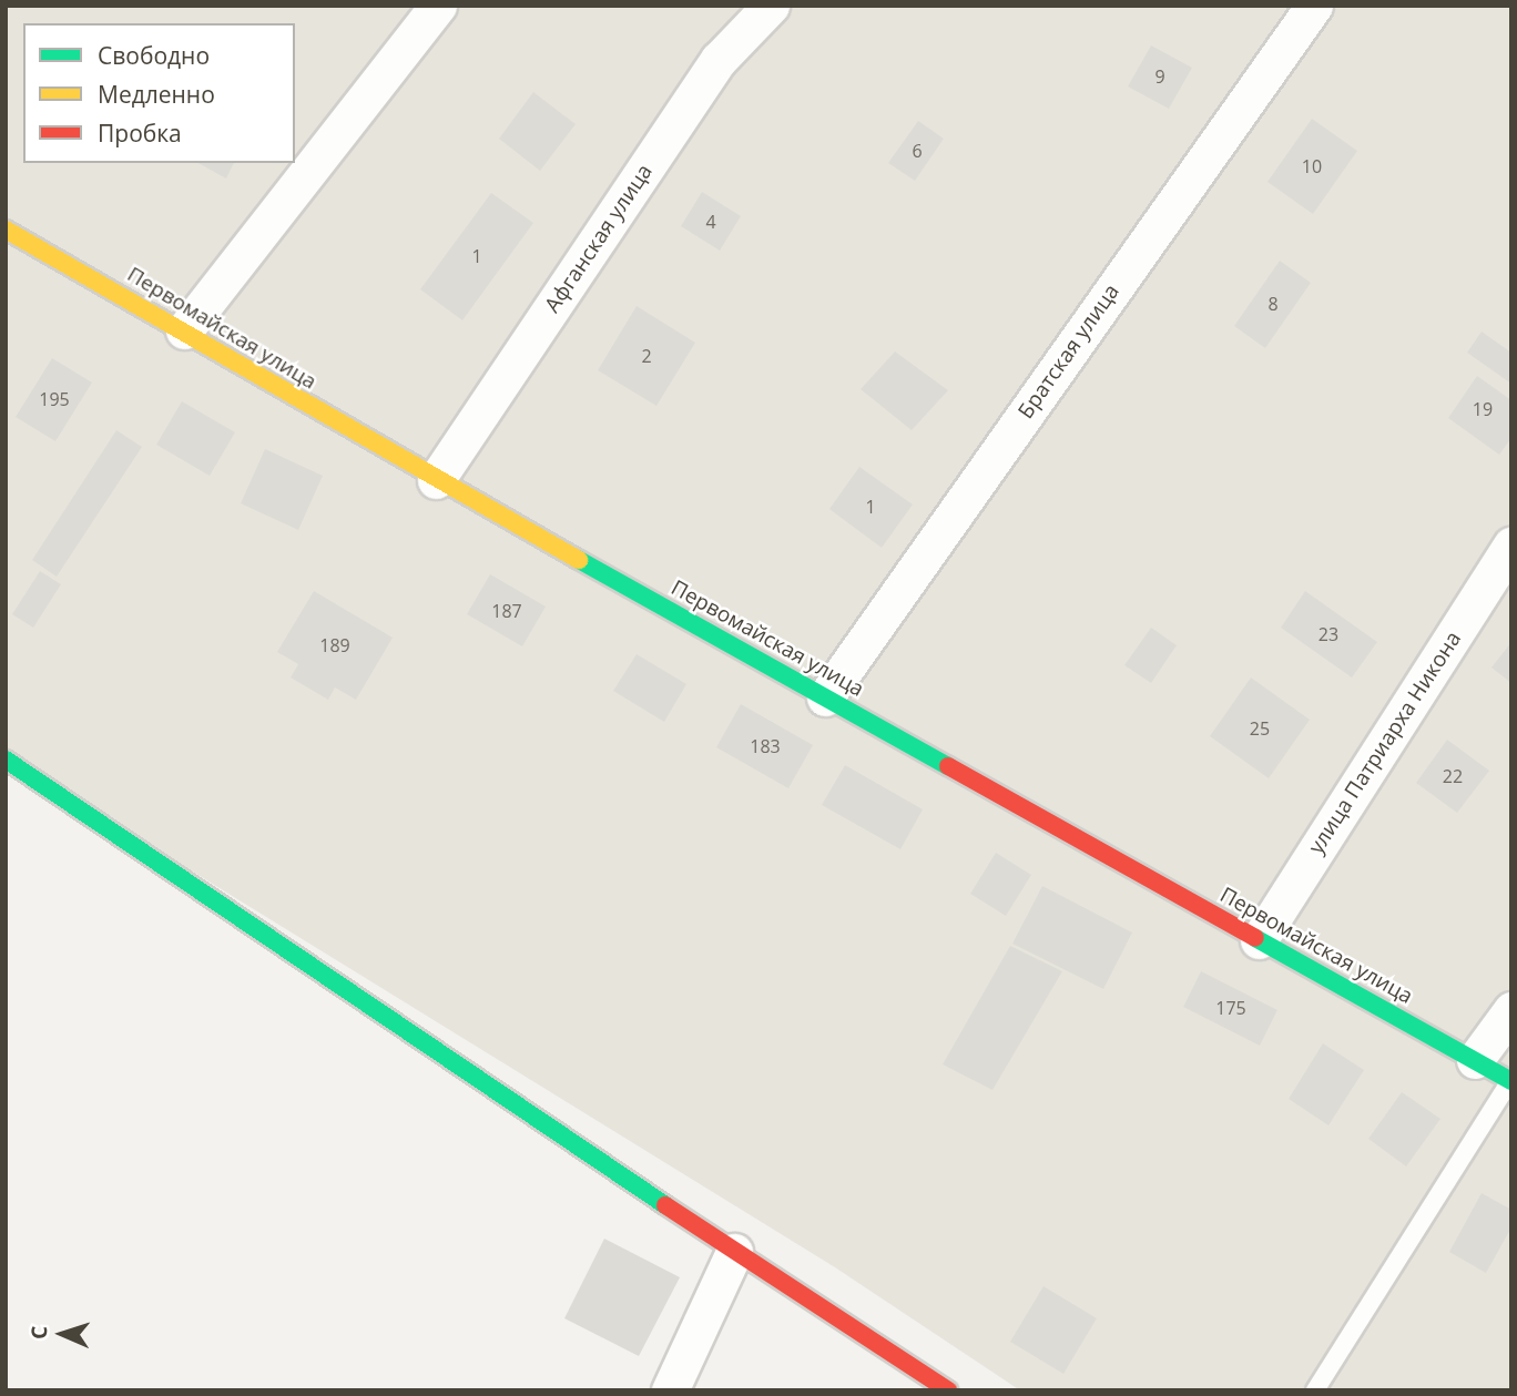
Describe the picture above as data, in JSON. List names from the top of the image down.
{
  "streets": {
    "street": [
      "Афганская улица",
      "Первомайская улица",
      "Братская улица",
      "улица Патриарха Никона"
    ]
  },
  "crossings": [
    ["Афганская улица", "Первомайская улица"],
    ["Первомайская улица", "Братская улица"],
    ["Первомайская улица", "улица Патриарха Никона"]
  ],
  "house_numbers": [
    "9",
    "6",
    "10",
    "4",
    "1",
    "8",
    "2",
    "195",
    "19",
    "1",
    "187",
    "23",
    "189",
    "25",
    "183",
    "22",
    "175"
  ],
  "legend": ["Свободно", "Медленно", "Пробка"],
  "north": "left"
}
